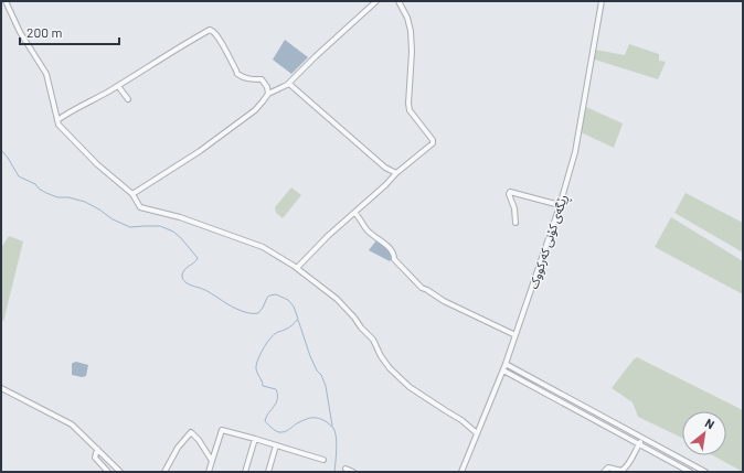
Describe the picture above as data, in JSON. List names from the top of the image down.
{
  "streets": {
    "street": ["ڕێگەی کۆنی کەرکووک"]
  },
  "scale_bar": "200 m",
  "north": "top right"
}
